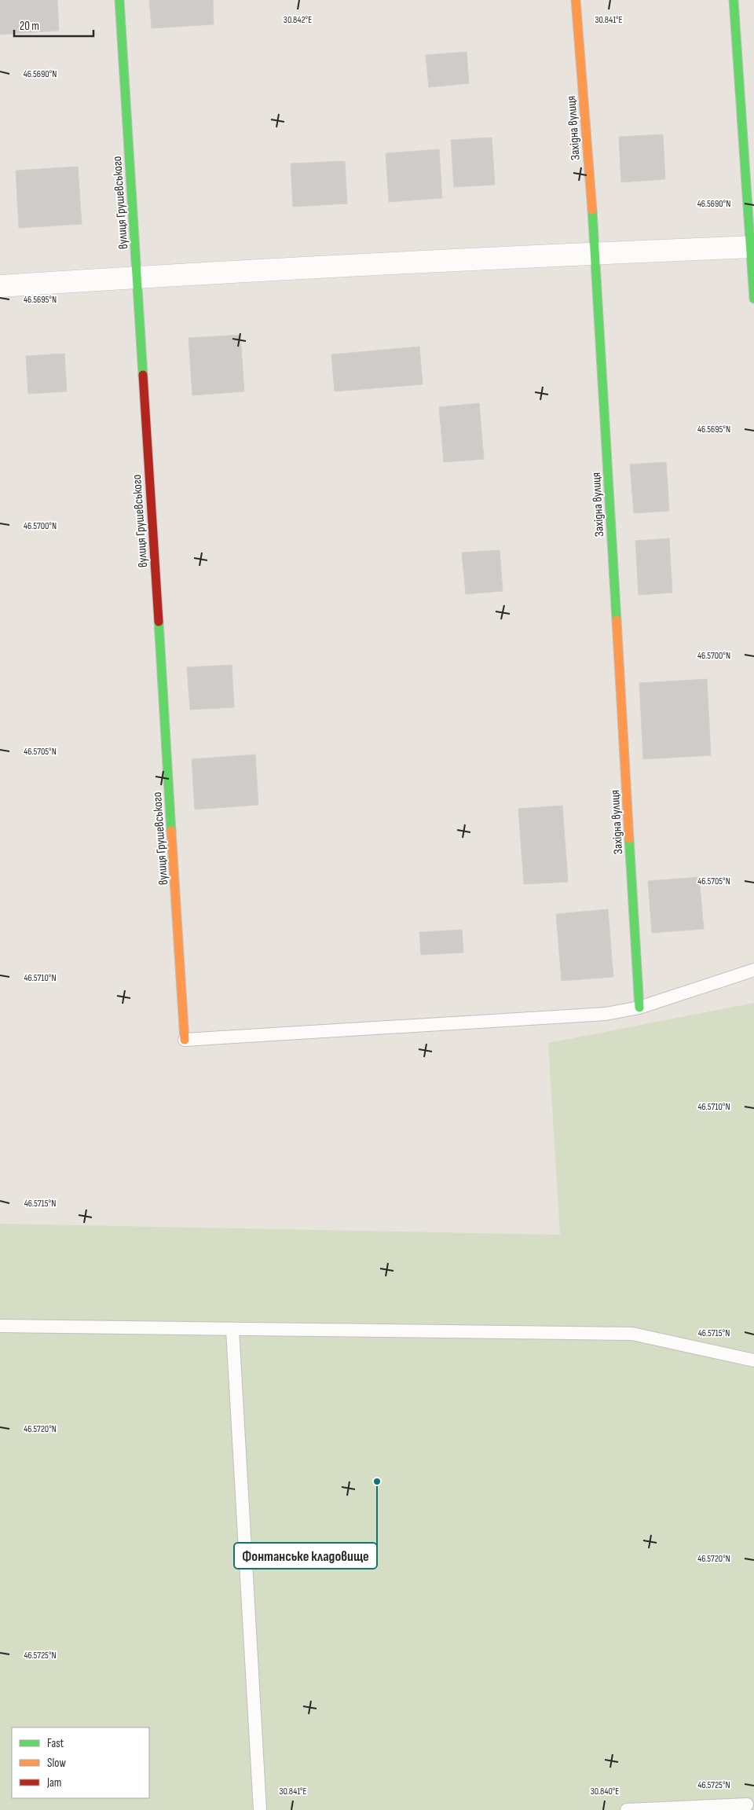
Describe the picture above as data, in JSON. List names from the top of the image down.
{
  "streets": {
    "street": ["Західна вулиця", "вулиця Грушевського"]
  },
  "places": ["Фонтанське кладовище"],
  "legend": ["Fast", "Slow", "Jam"],
  "scale_bar": "20 m",
  "coordinates": [
    "30.842°E",
    "30.841°E",
    "46.5690°N",
    "46.5695°N",
    "46.5700°N",
    "46.5705°N",
    "46.5710°N",
    "46.5715°N",
    "46.5720°N",
    "46.5725°N",
    "30.840°E"
  ]
}
